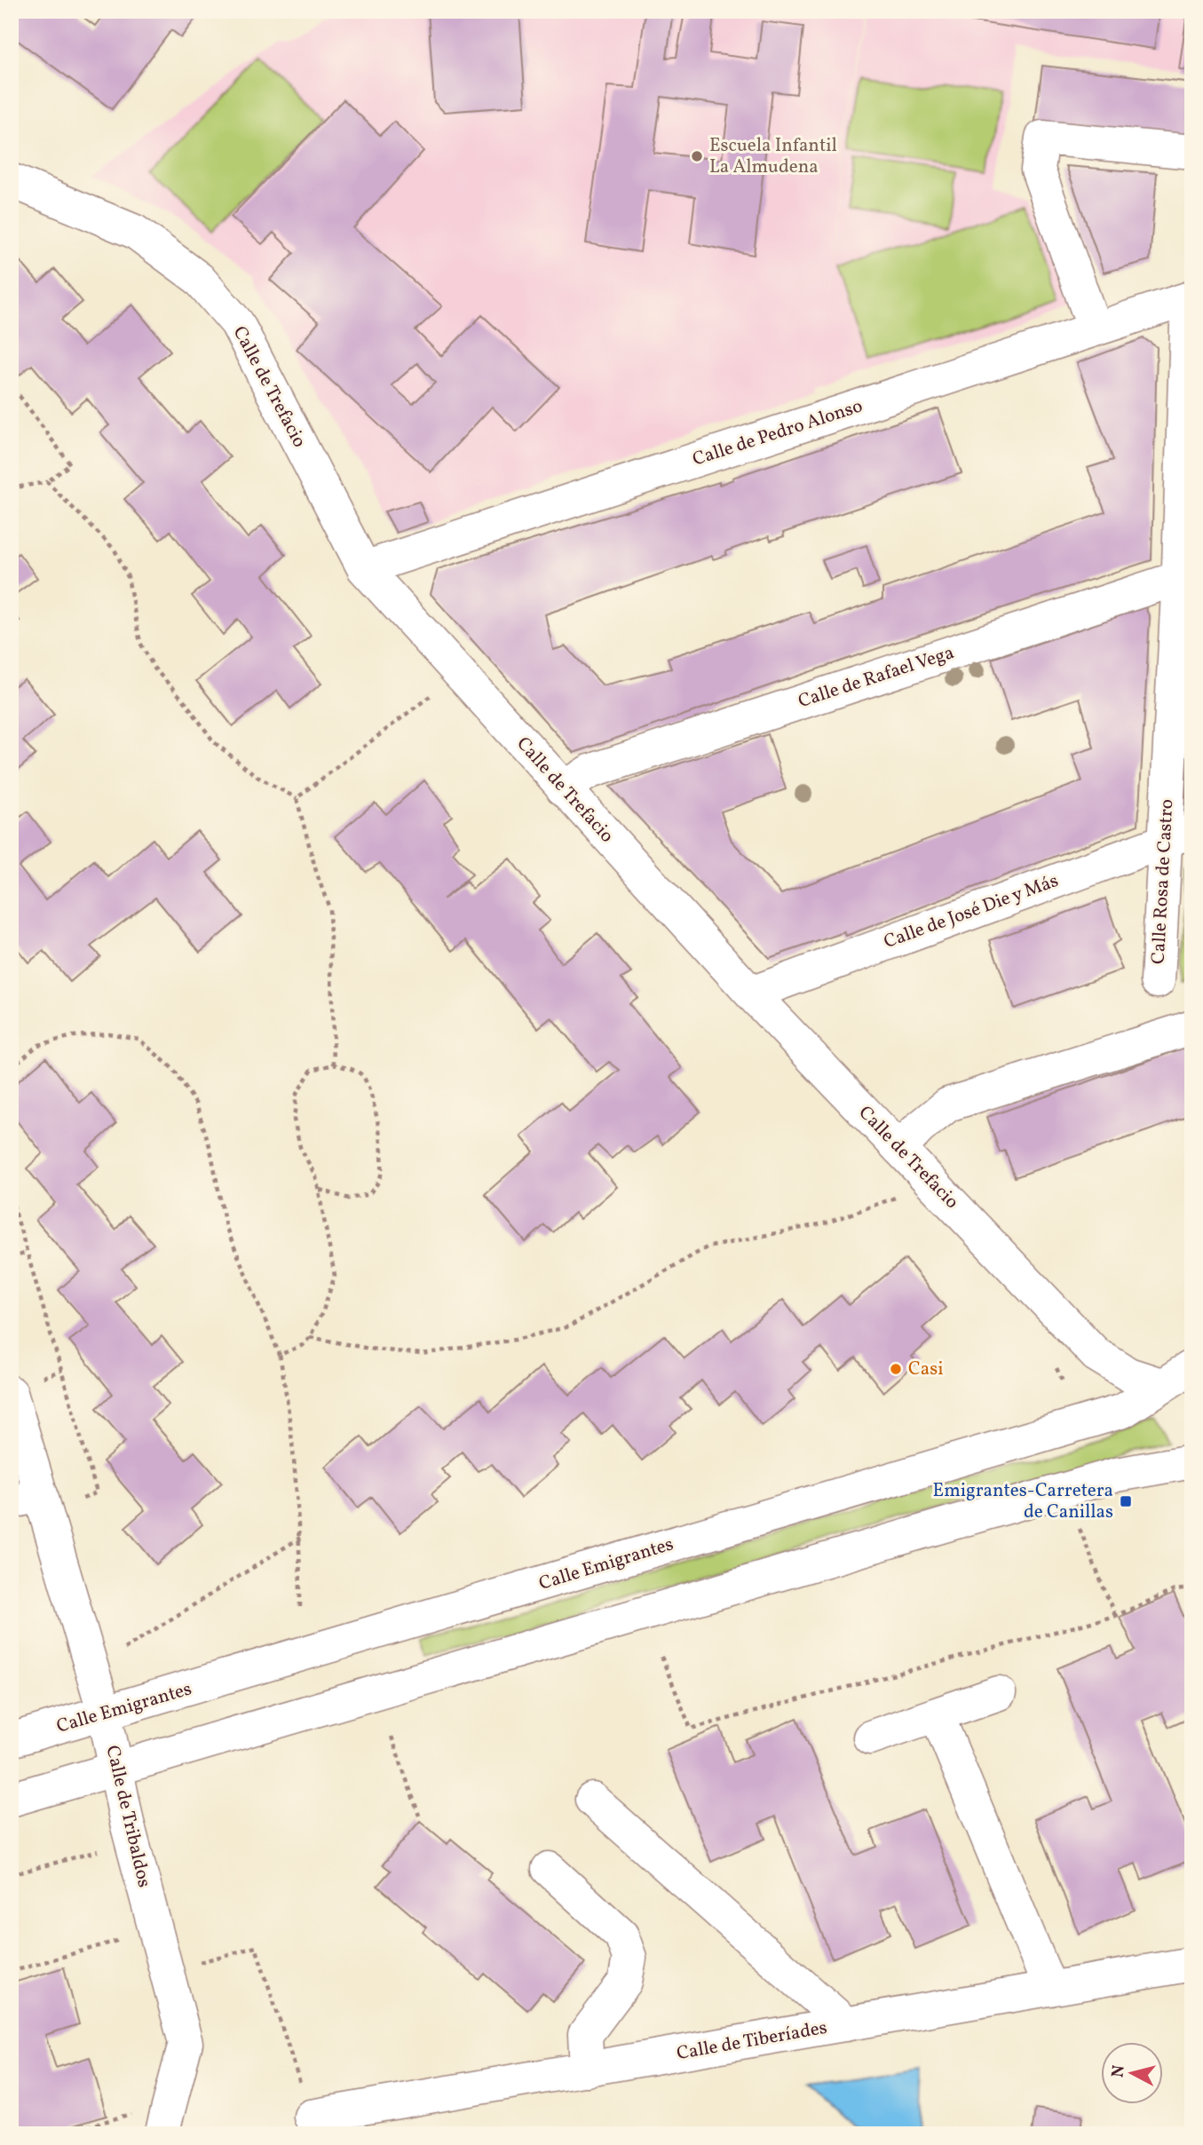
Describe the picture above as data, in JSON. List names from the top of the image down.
{
  "streets": {
    "street": [
      "Calle de Trefacio",
      "Calle de Pedro Alonso",
      "Calle de Rafael Vega",
      "Calle Rosa de Castro",
      "Calle de José Die y Más",
      "Calle Emigrantes",
      "Calle de Tribaldos",
      "Calle de Tiberíades"
    ]
  },
  "crossings": [
    ["Calle de Trefacio", "Calle de Pedro Alonso"],
    ["Calle de Trefacio", "Calle de Rafael Vega"],
    ["Calle de Trefacio", "Calle de José Die y Más"],
    ["Calle de Trefacio", "Calle Emigrantes"],
    ["Calle de Pedro Alonso", "Calle Rosa de Castro"],
    ["Calle de Rafael Vega", "Calle Rosa de Castro"],
    ["Calle Rosa de Castro", "Calle de José Die y Más"],
    ["Calle Emigrantes", "Calle de Tribaldos"]
  ],
  "places": {
    "other": ["Escuela Infantil La Almudena", "Casi"],
    "transit": ["Emigrantes-Carretera de Canillas"]
  },
  "north": "left"
}
